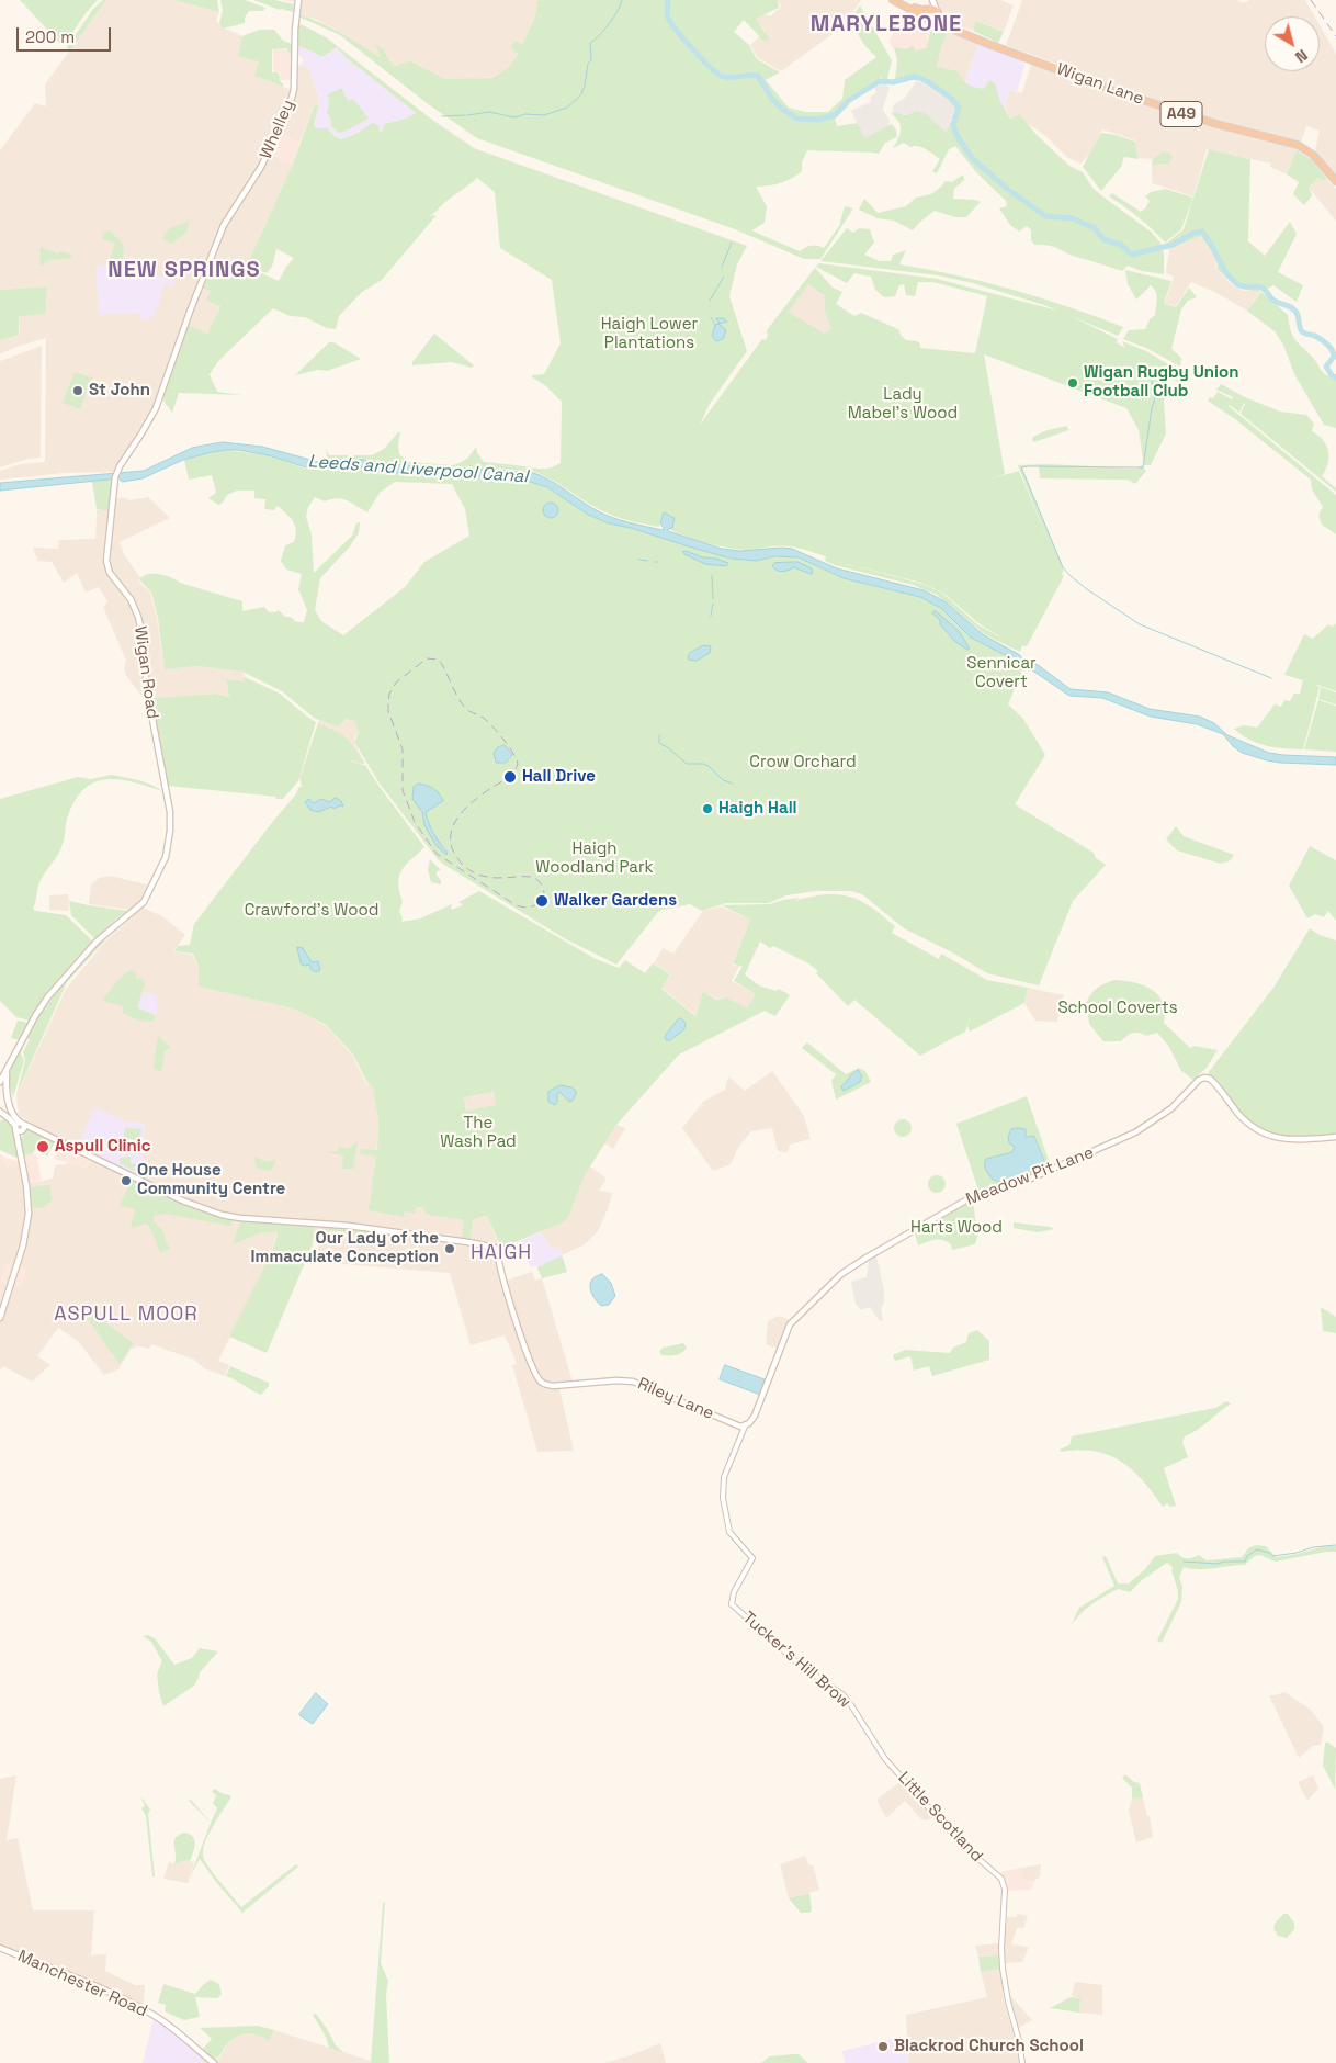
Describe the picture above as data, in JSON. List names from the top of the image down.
{
  "streets": {
    "highway": ["Wigan Lane", "A49"],
    "main road": [
      "Whelley",
      "Wigan Road",
      "Meadow Pit Lane",
      "Riley Lane",
      "Manchester Road"
    ],
    "street": ["Tucker's Hill Brow", "Little Scotland"]
  },
  "crossings": [
    ["Whelley", "Wigan Road"],
    ["Wigan Road", "Riley Lane"],
    ["Meadow Pit Lane", "Riley Lane"],
    ["Meadow Pit Lane", "Tucker's Hill Brow"],
    ["Tucker's Hill Brow", "Little Scotland"]
  ],
  "districts": [
    "MARYLEBONE",
    "NEW SPRINGS",
    "HAIGH",
    "ASPULL MOOR"
  ],
  "water": ["Leeds and Liverpool Canal"],
  "parks": [
    "Haigh Lower Plantations",
    "Lady Mabel's Wood",
    "Sennicar Covert",
    "Crow Orchard",
    "Haigh Woodland Park",
    "Crawford's Wood",
    "School Coverts",
    "The Wash Pad",
    "Harts Wood"
  ],
  "places": [
    "Wigan Rugby Union Football Club",
    "St John",
    "Hall Drive",
    "Haigh Hall",
    "Walker Gardens",
    "Aspull Clinic",
    "One House Community Centre",
    "Our Lady of the Immaculate Conception",
    "Blackrod Church School"
  ],
  "scale_bar": "200 m",
  "north": "bottom right"
}
